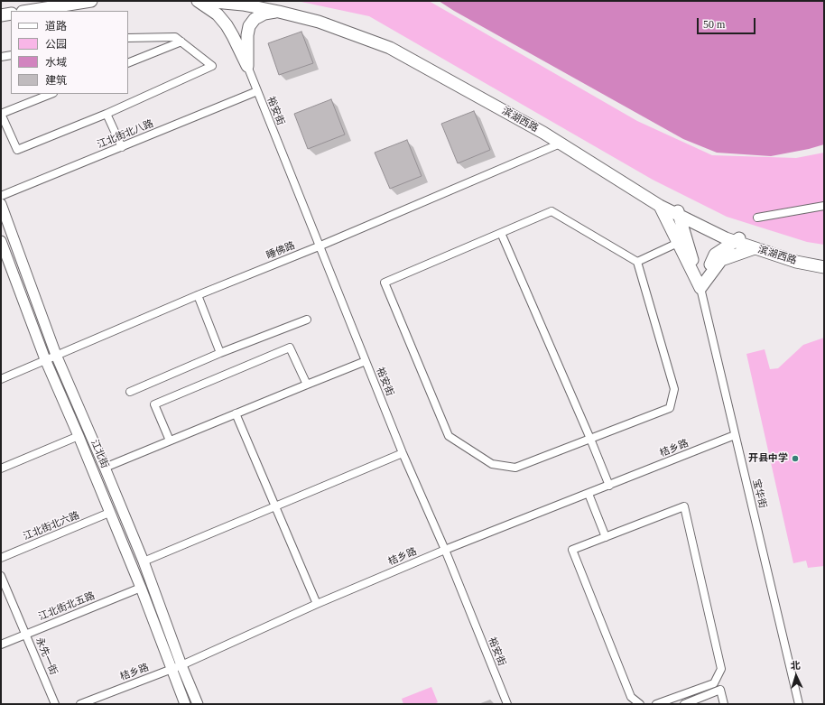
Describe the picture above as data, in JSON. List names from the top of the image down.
{
  "streets": {
    "main road": ["滨湖西路", "江北街"],
    "street": [
      "裕安街",
      "江北街北八路",
      "睡佛路",
      "桔乡路",
      "宝华街",
      "江北街北六路",
      "江北街北五路",
      "永先一街"
    ]
  },
  "crossings": [
    ["裕安街", "江北街北八路"],
    ["裕安街", "睡佛路"],
    ["裕安街", "桔乡路"],
    ["滨湖西路", "睡佛路"],
    ["睡佛路", "江北街"],
    ["桔乡路", "江北街"],
    ["桔乡路", "宝华街"],
    ["江北街", "江北街北六路"],
    ["江北街", "江北街北五路"],
    ["江北街北五路", "永先一街"]
  ],
  "places": ["开县中学"],
  "legend": [
    "道路",
    "公园",
    "水域",
    "建筑"
  ],
  "scale_bar": "50 m",
  "north": "top"
}
